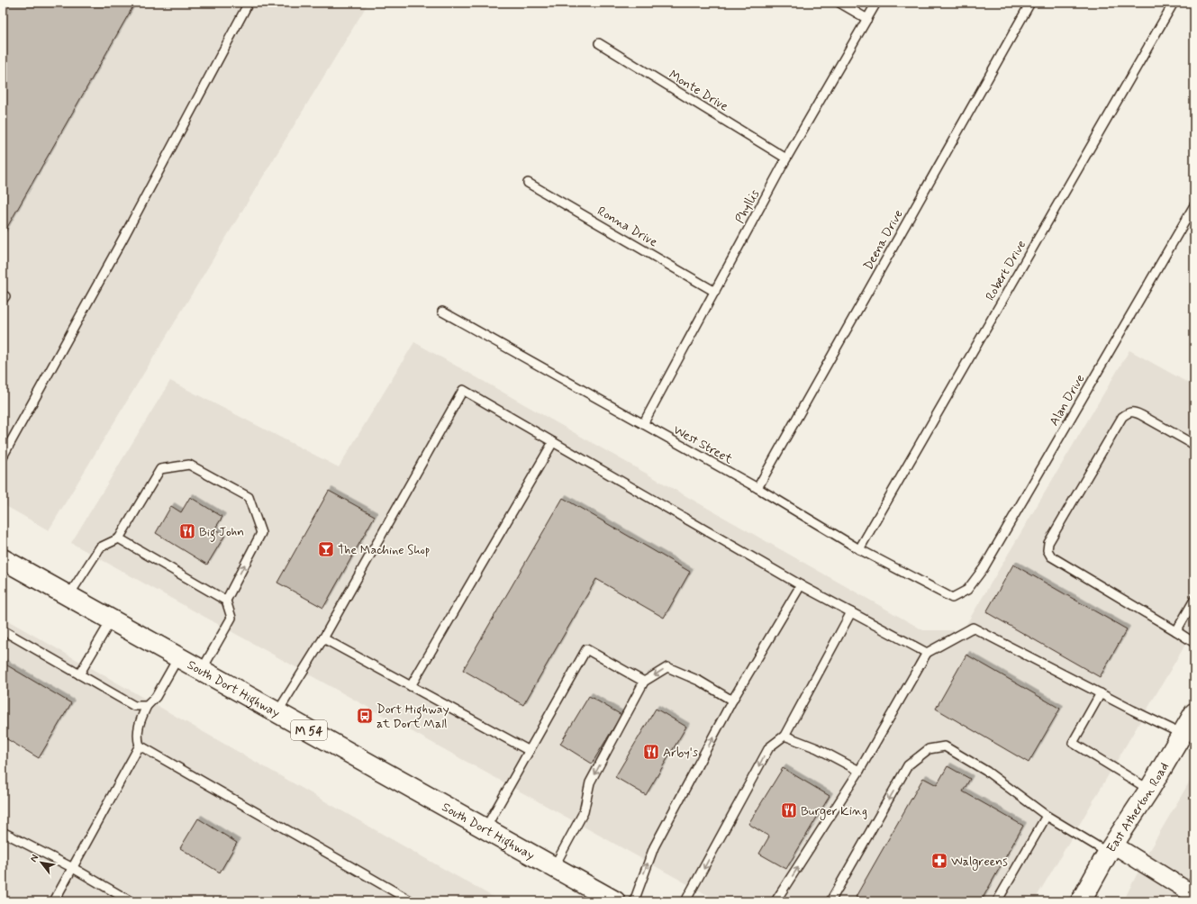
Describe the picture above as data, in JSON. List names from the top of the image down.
{
  "streets": {
    "main road": ["South Dort Highway", "M 54", "East Atherton Road"],
    "lane": [
      "Monte Drive",
      "Phyllis",
      "Ronna Drive",
      "Deena Drive",
      "Robert Drive",
      "Alan Drive",
      "West Street"
    ]
  },
  "crossings": [
    ["Monte Drive", "Phyllis"],
    ["Phyllis", "Ronna Drive"],
    ["Phyllis", "West Street"],
    ["Deena Drive", "West Street"],
    ["Robert Drive", "West Street"],
    ["Alan Drive", "West Street"]
  ],
  "places": {
    "restaurant": ["Big John", "Arby's", "Burger King"],
    "bar": ["The Machine Shop"],
    "bus stop": ["Dort Highway at Dort Mall"],
    "pharmacy": ["Walgreens"]
  },
  "north": "top left"
}
